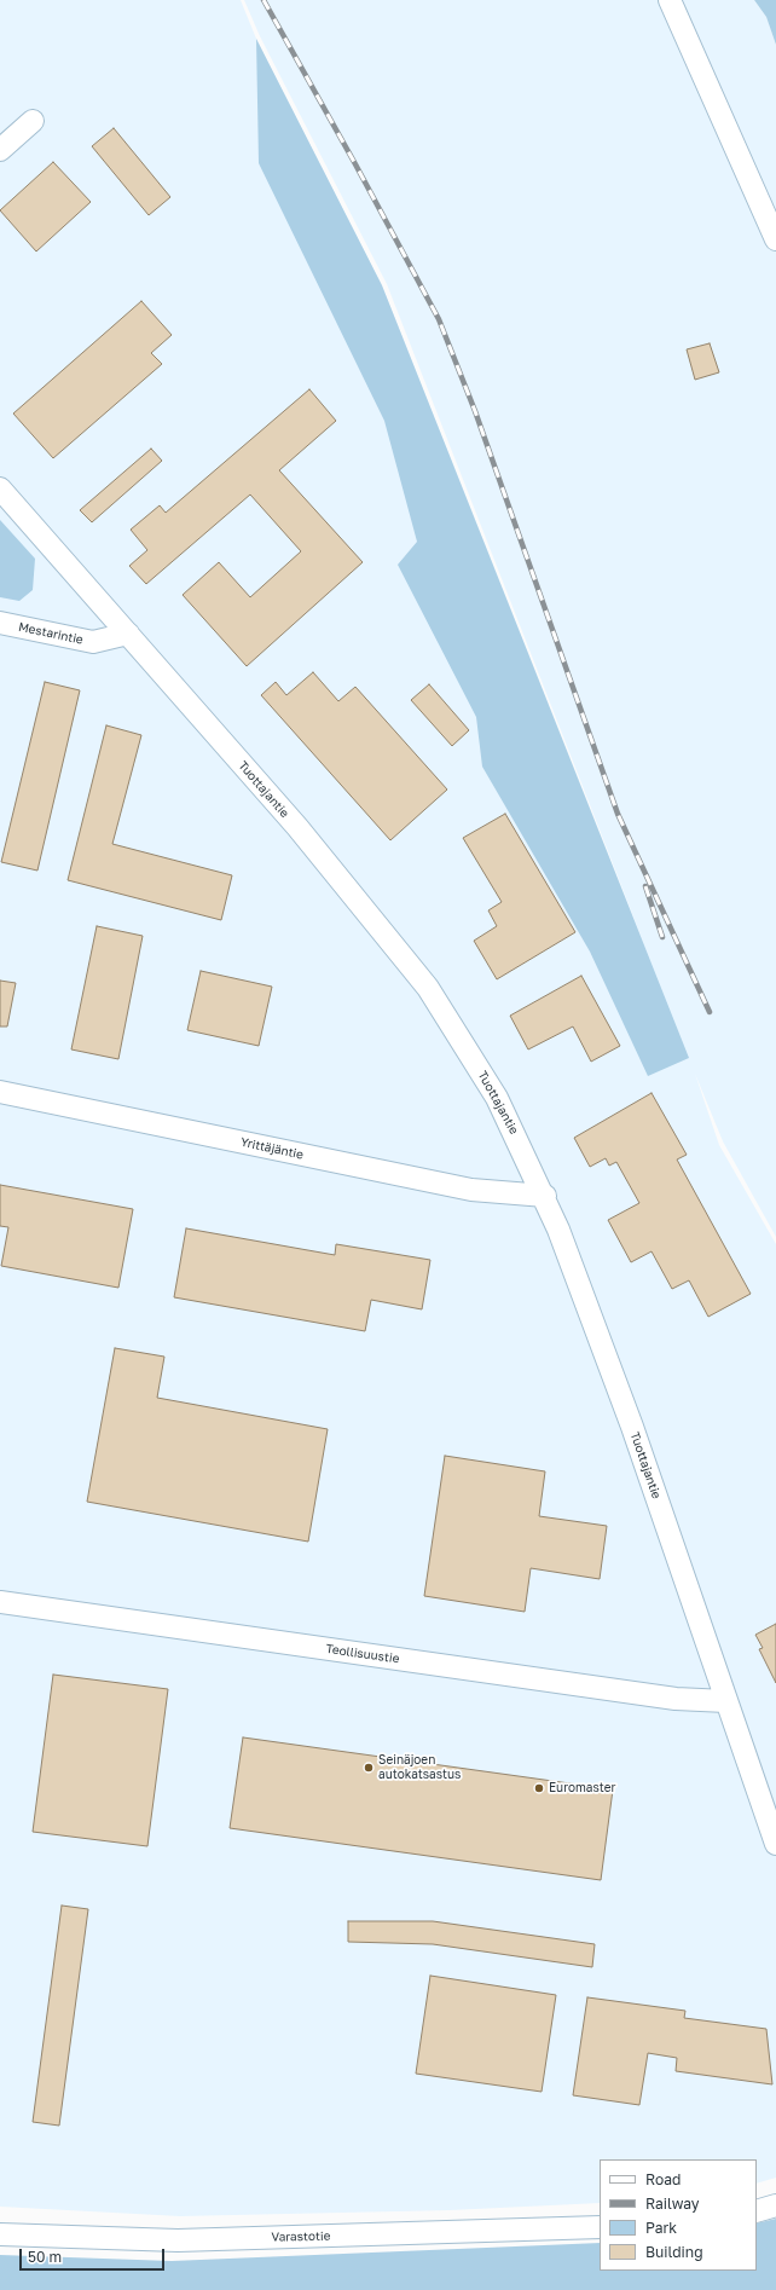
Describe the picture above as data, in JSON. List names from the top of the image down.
{
  "streets": {
    "street": [
      "Mestarintie",
      "Tuottajantie",
      "Yrittäjäntie",
      "Teollisuustie",
      "Varastotie"
    ]
  },
  "crossings": [
    ["Mestarintie", "Tuottajantie"],
    ["Tuottajantie", "Yrittäjäntie"],
    ["Tuottajantie", "Teollisuustie"]
  ],
  "places": ["Seinäjoen autokatsastus", "Euromaster"],
  "legend": [
    "Road",
    "Railway",
    "Park",
    "Building"
  ],
  "scale_bar": "50 m"
}
